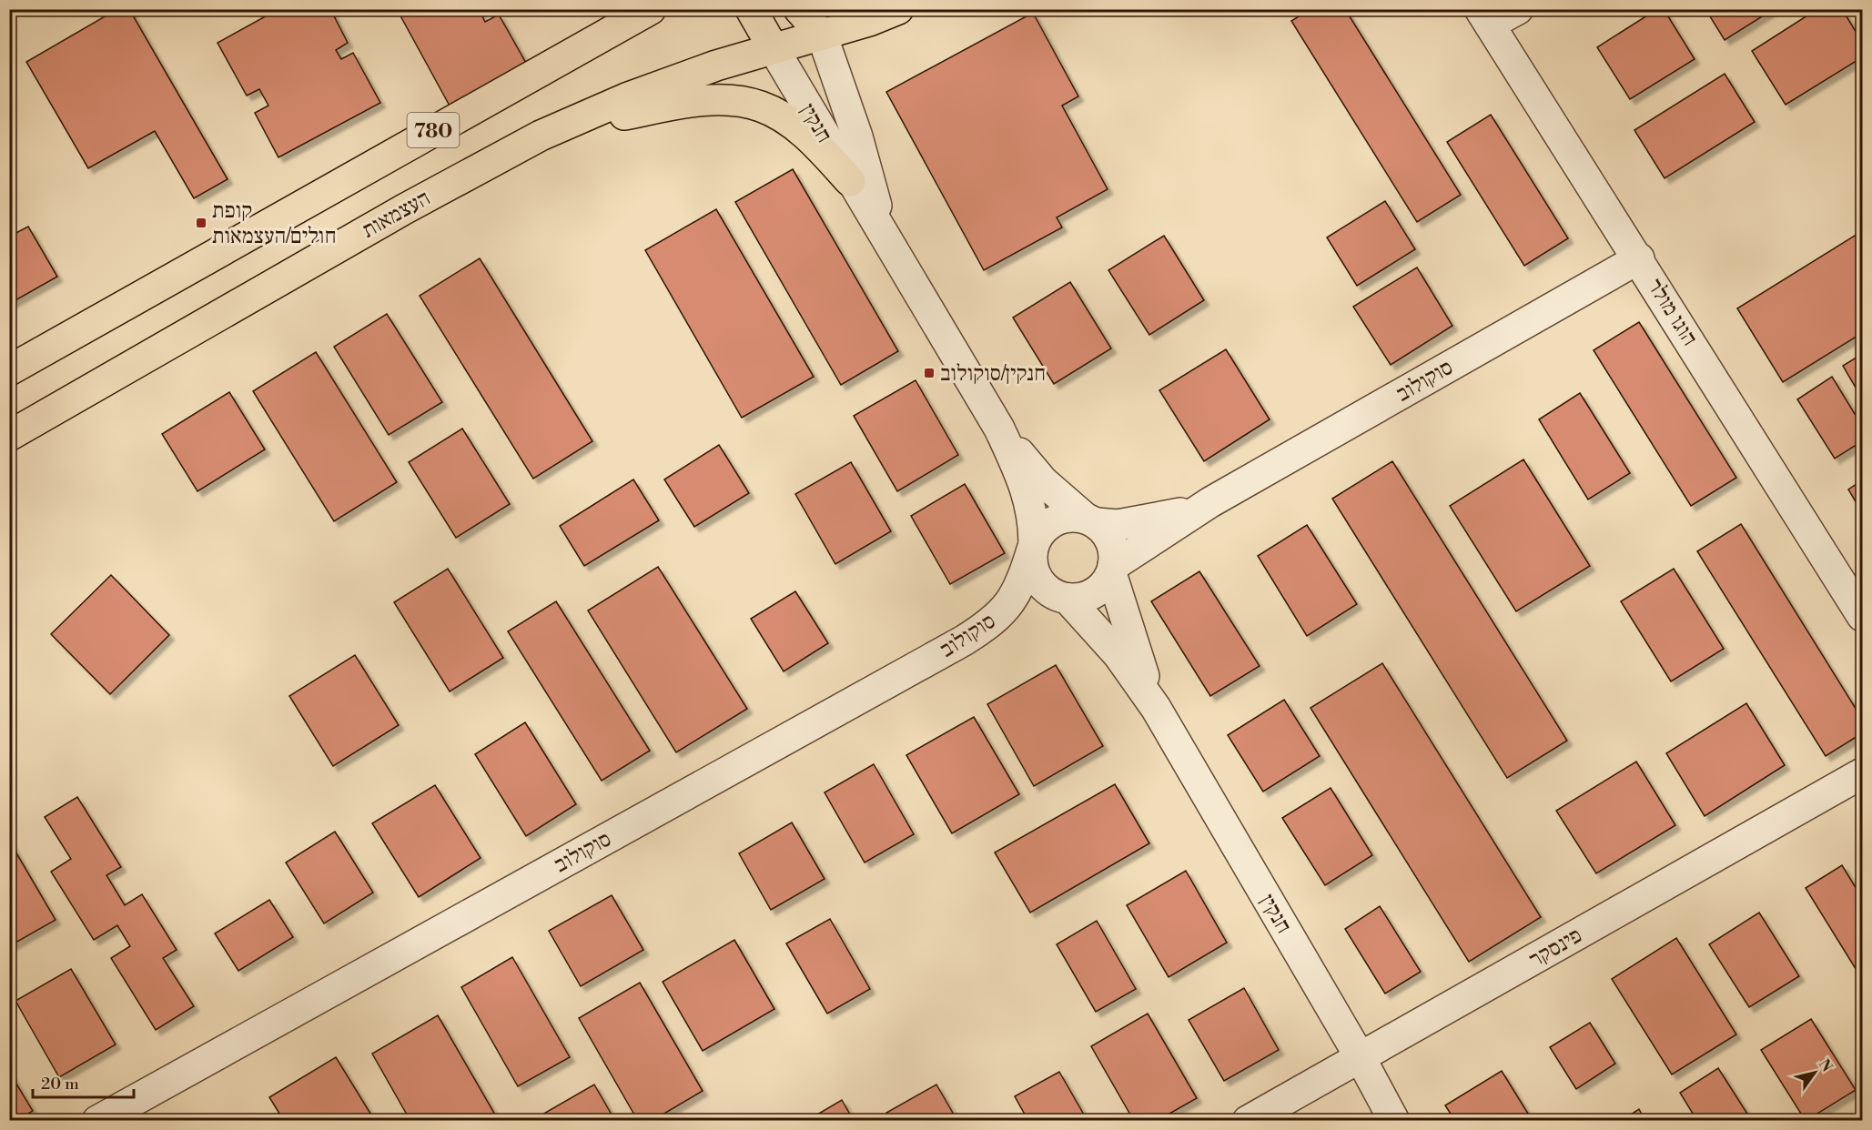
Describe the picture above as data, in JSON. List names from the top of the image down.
{
  "streets": {
    "main road": ["חנקין", "780", "העצמאות"],
    "street": ["הוגו מולר", "סוקולוב", "פינסקר"]
  },
  "crossings": [
    ["חנקין", "העצמאות"],
    ["חנקין", "סוקולוב"],
    ["חנקין", "פינסקר"],
    ["הוגו מולר", "סוקולוב"]
  ],
  "places": {
    "transit": ["קופת חולים/העצמאות", "חנקין/סוקולוב"]
  },
  "scale_bar": "20 m",
  "north": "top right"
}
